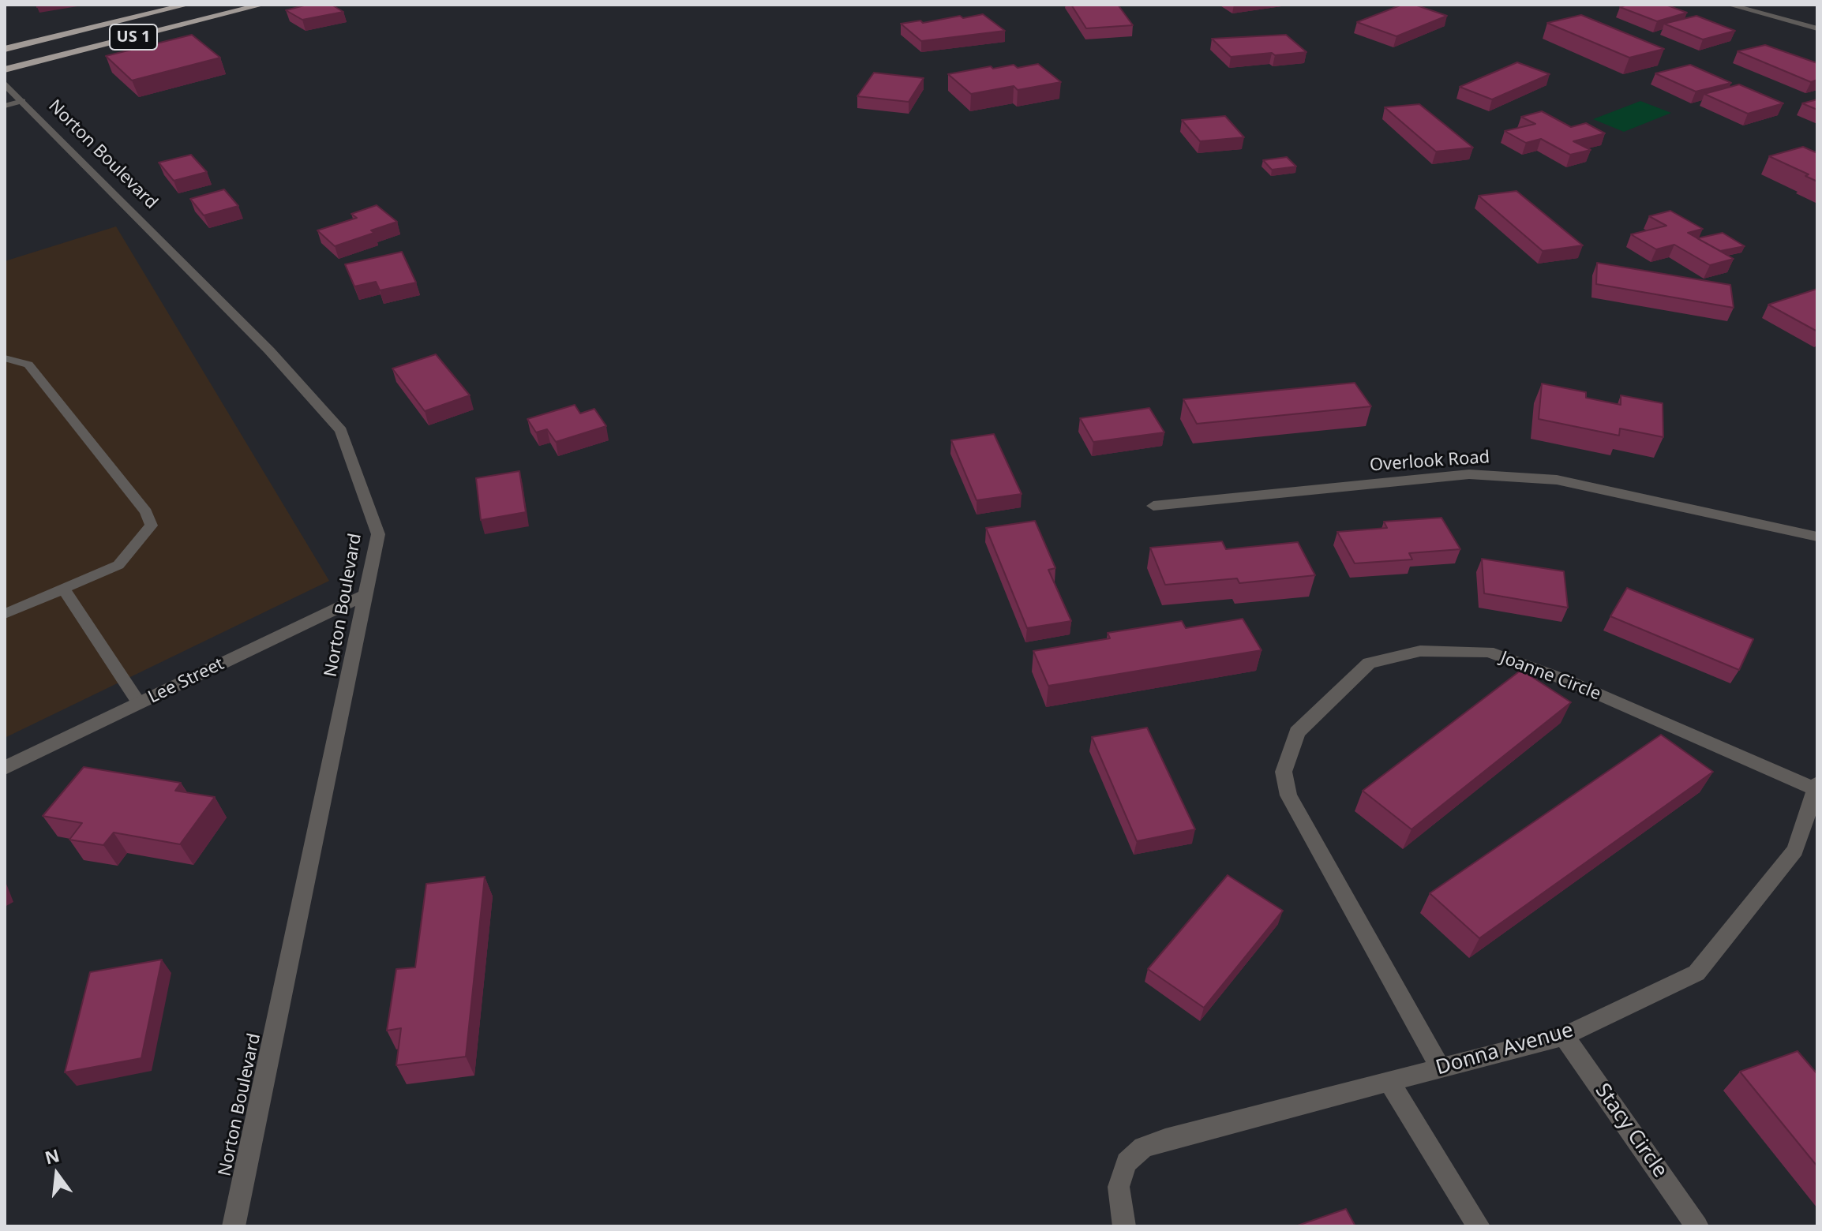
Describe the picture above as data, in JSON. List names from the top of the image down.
{
  "streets": {
    "highway": ["US 1"],
    "street": [
      "Norton Boulevard",
      "Overlook Road",
      "Joanne Circle",
      "Lee Street",
      "Donna Avenue",
      "Stacy Circle"
    ]
  },
  "crossings": [
    ["Norton Boulevard", "Lee Street"],
    ["Joanne Circle", "Donna Avenue"],
    ["Donna Avenue", "Stacy Circle"]
  ],
  "north": "top"
}
